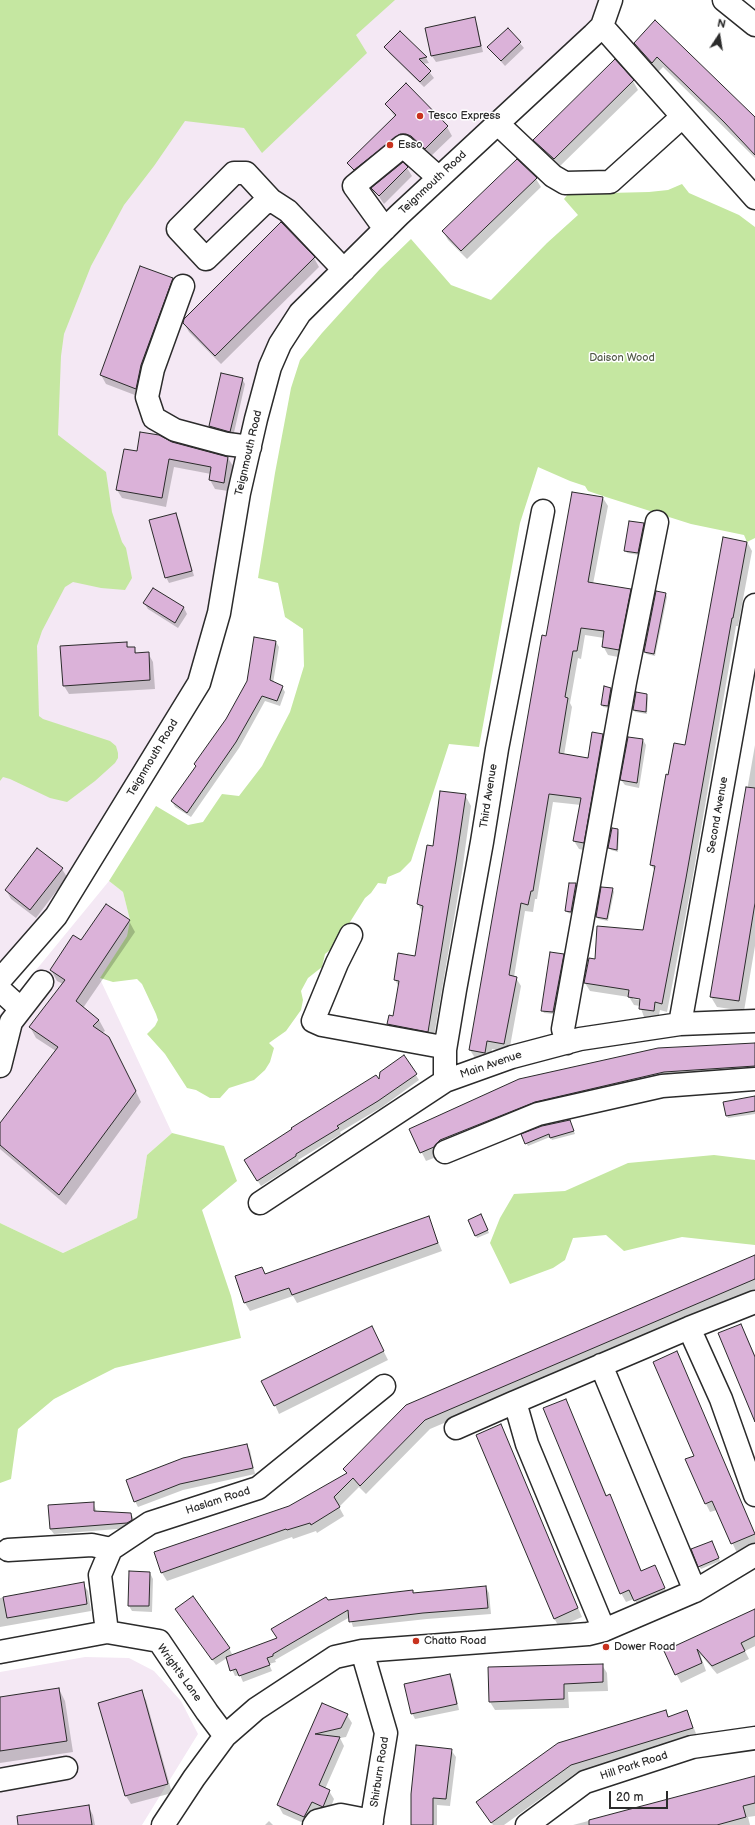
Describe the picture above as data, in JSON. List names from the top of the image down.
{
  "streets": {
    "street": [
      "Teignmouth Road",
      "Third Avenue",
      "Second Avenue",
      "Main Avenue",
      "Haslam Road",
      "Wright's Lane",
      "Hill Park Road",
      "Shirburn Road"
    ]
  },
  "crossings": [
    ["Third Avenue", "Main Avenue"],
    ["Second Avenue", "Main Avenue"]
  ],
  "parks": ["Daison Wood"],
  "places": [
    "Tesco Express",
    "Esso",
    "Chatto Road",
    "Dower Road"
  ],
  "scale_bar": "20 m",
  "north": "top"
}
